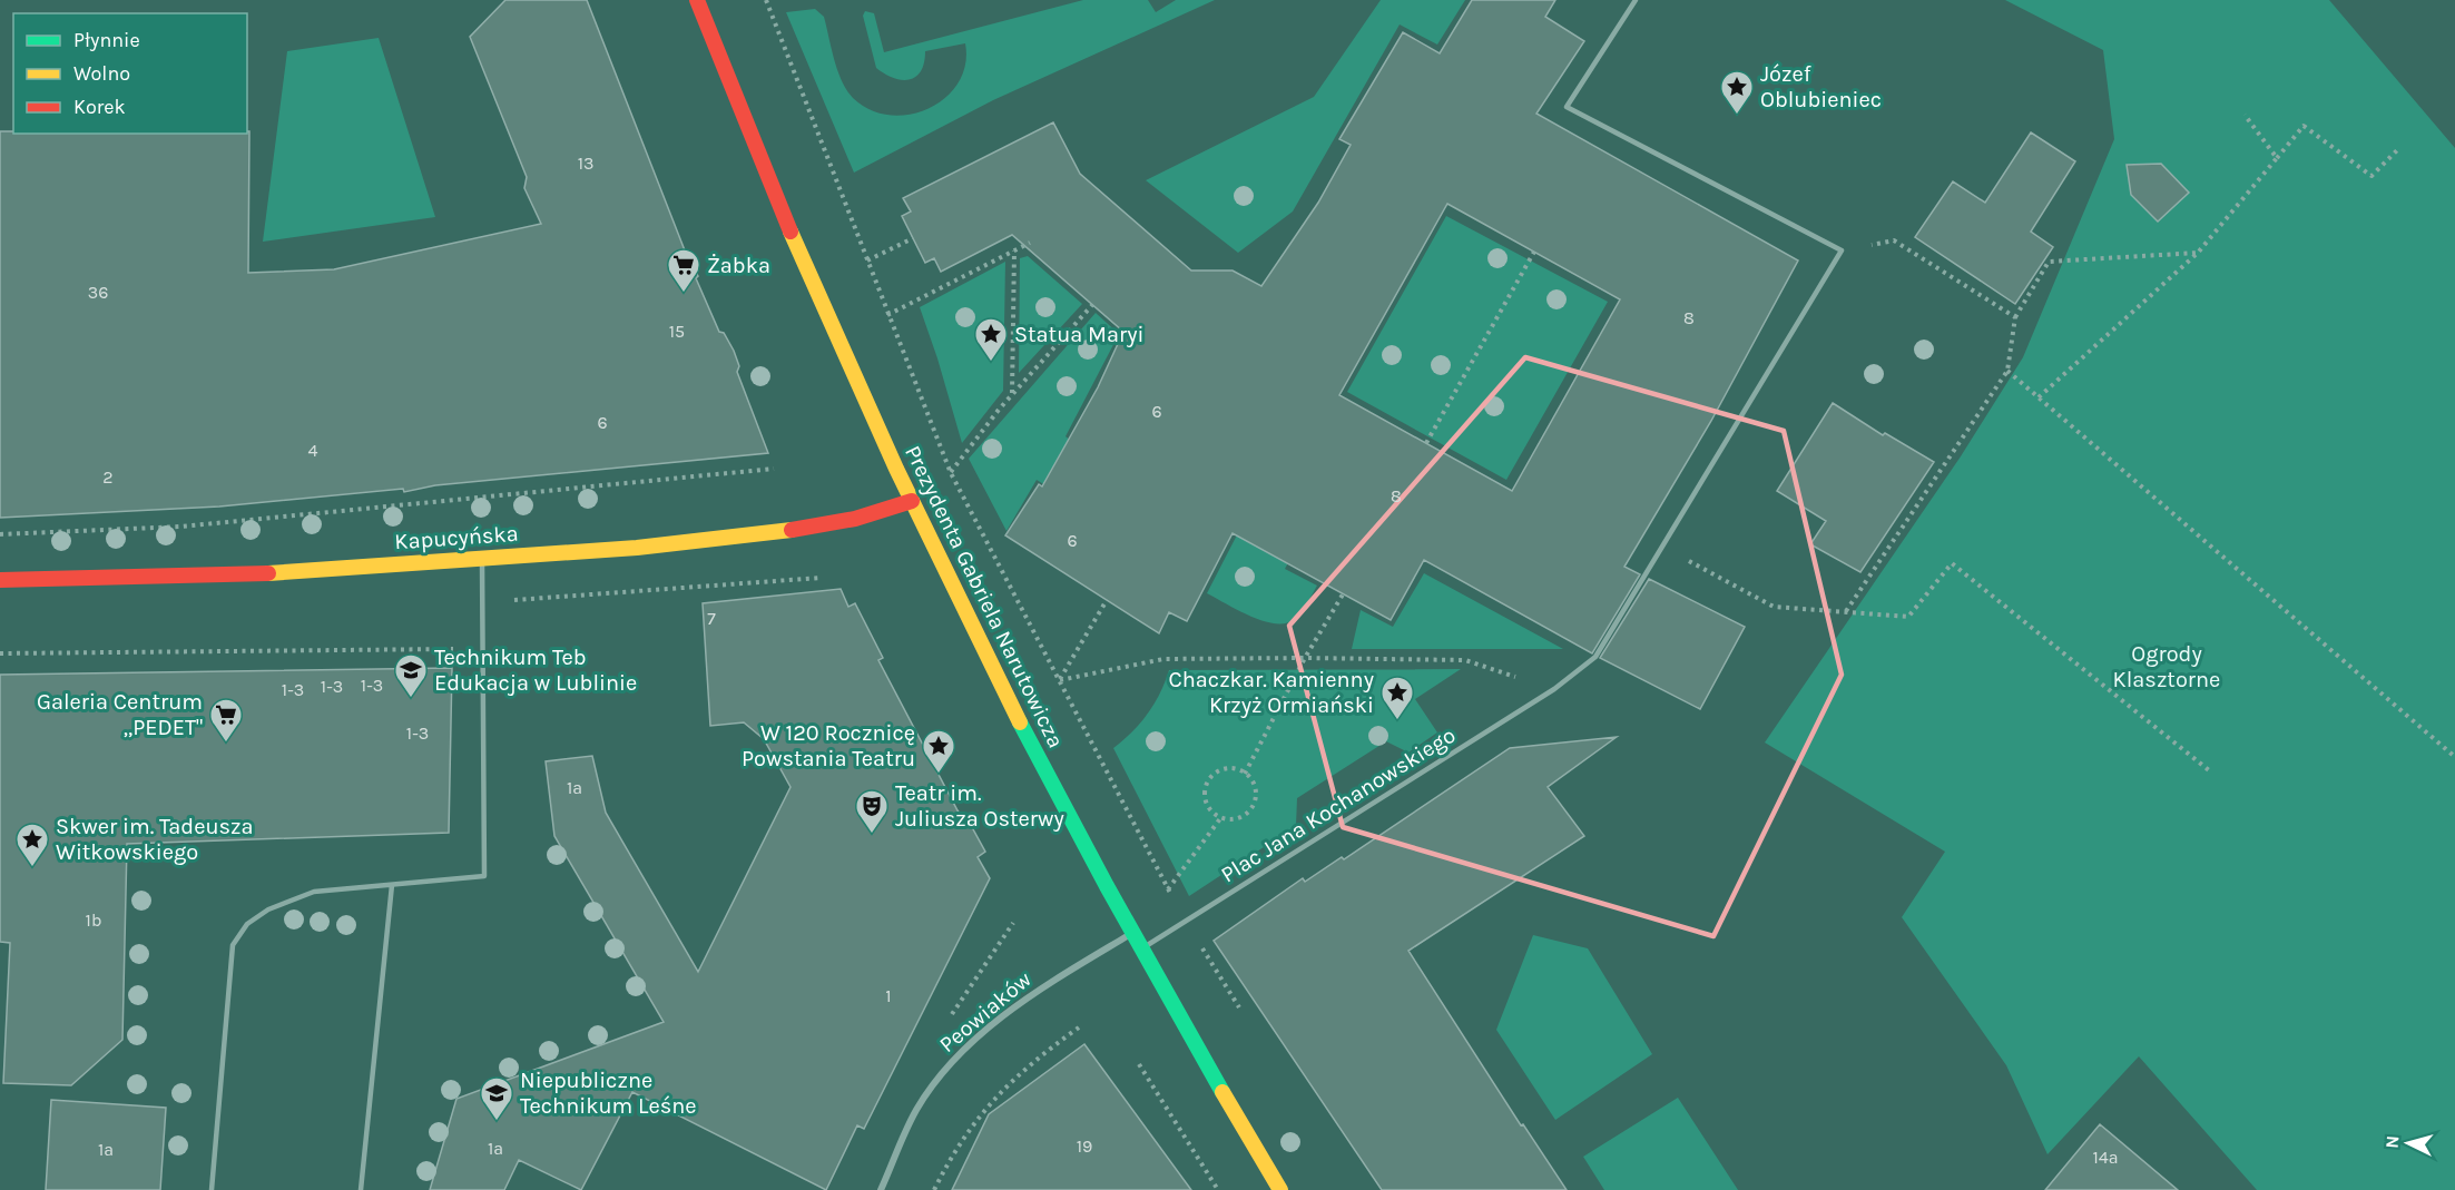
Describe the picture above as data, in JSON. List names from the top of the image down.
{
  "streets": {
    "street": ["Kapucyńska", "Prezydenta Gabriela Narutowicza", "Peowiaków"],
    "lane": ["Plac Jana Kochanowskiego"]
  },
  "crossings": [
    ["Kapucyńska", "Prezydenta Gabriela Narutowicza"],
    ["Prezydenta Gabriela Narutowicza", "Plac Jana Kochanowskiego"],
    ["Prezydenta Gabriela Narutowicza", "Peowiaków"]
  ],
  "parks": ["Ogrody Klasztorne"],
  "places": {
    "place": [
      "Józef Oblubieniec",
      "Statua Maryi",
      "Chaczkar. Kamienny Krzyż Ormiański",
      "W 120 Rocznicę Powstania Teatru",
      "Skwer im. Tadeusza Witkowskiego"
    ],
    "supermarket": ["Żabka", "Galeria Centrum ,,PEDET\""],
    "school or university": ["Technikum Teb Edukacja w Lublinie", "Niepubliczne Technikum Leśne"],
    "theatre": ["Teatr im. Juliusza Osterwy"]
  },
  "house_numbers": [
    "13",
    "36",
    "8",
    "15",
    "6",
    "6",
    "4",
    "2",
    "8",
    "6",
    "7",
    "1-3",
    "1-3",
    "1-3",
    "1-3",
    "1a",
    "1b",
    "1",
    "19",
    "1a",
    "1a",
    "14a"
  ],
  "legend": ["Płynnie", "Wolno", "Korek"],
  "north": "left"
}
